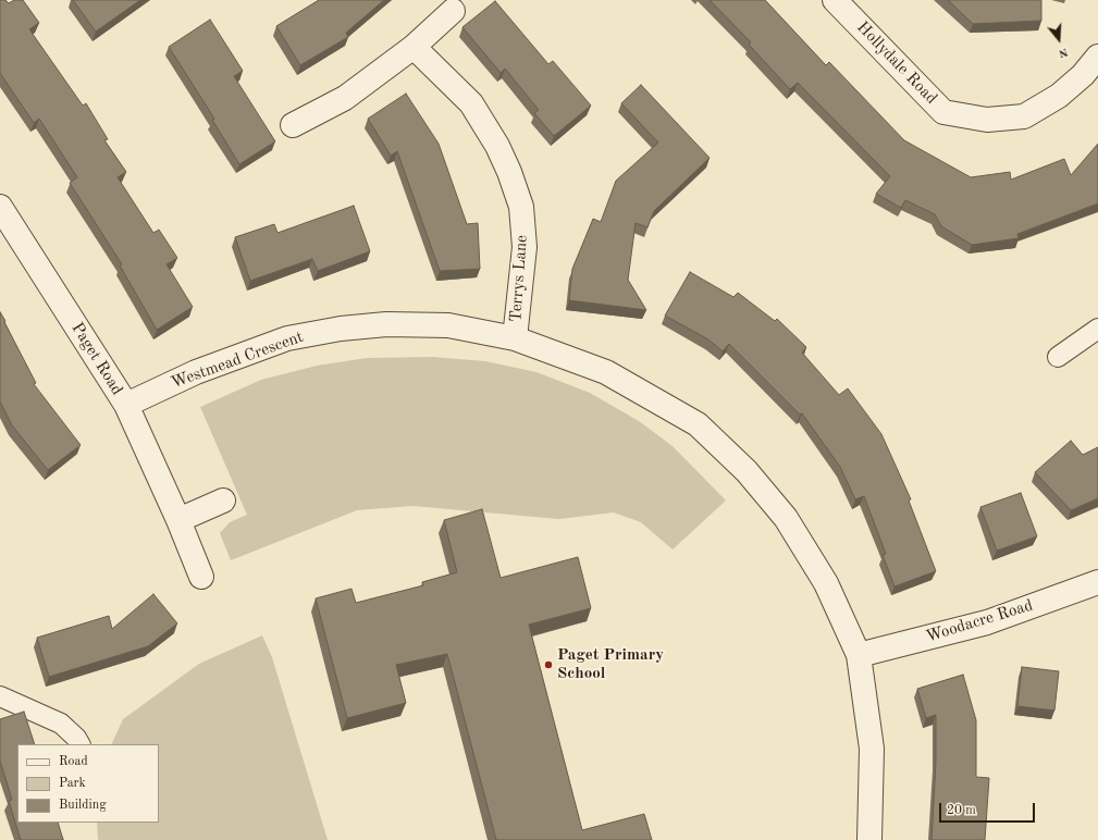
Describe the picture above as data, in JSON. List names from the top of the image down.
{
  "streets": {
    "street": [
      "Hollydale Road",
      "Terrys Lane",
      "Paget Road",
      "Westmead Crescent",
      "Woodacre Road"
    ]
  },
  "crossings": [
    ["Terrys Lane", "Westmead Crescent"],
    ["Paget Road", "Westmead Crescent"],
    ["Westmead Crescent", "Woodacre Road"]
  ],
  "places": ["Paget Primary School"],
  "legend": ["Road", "Park", "Building"],
  "scale_bar": "20 m",
  "north": "bottom"
}
